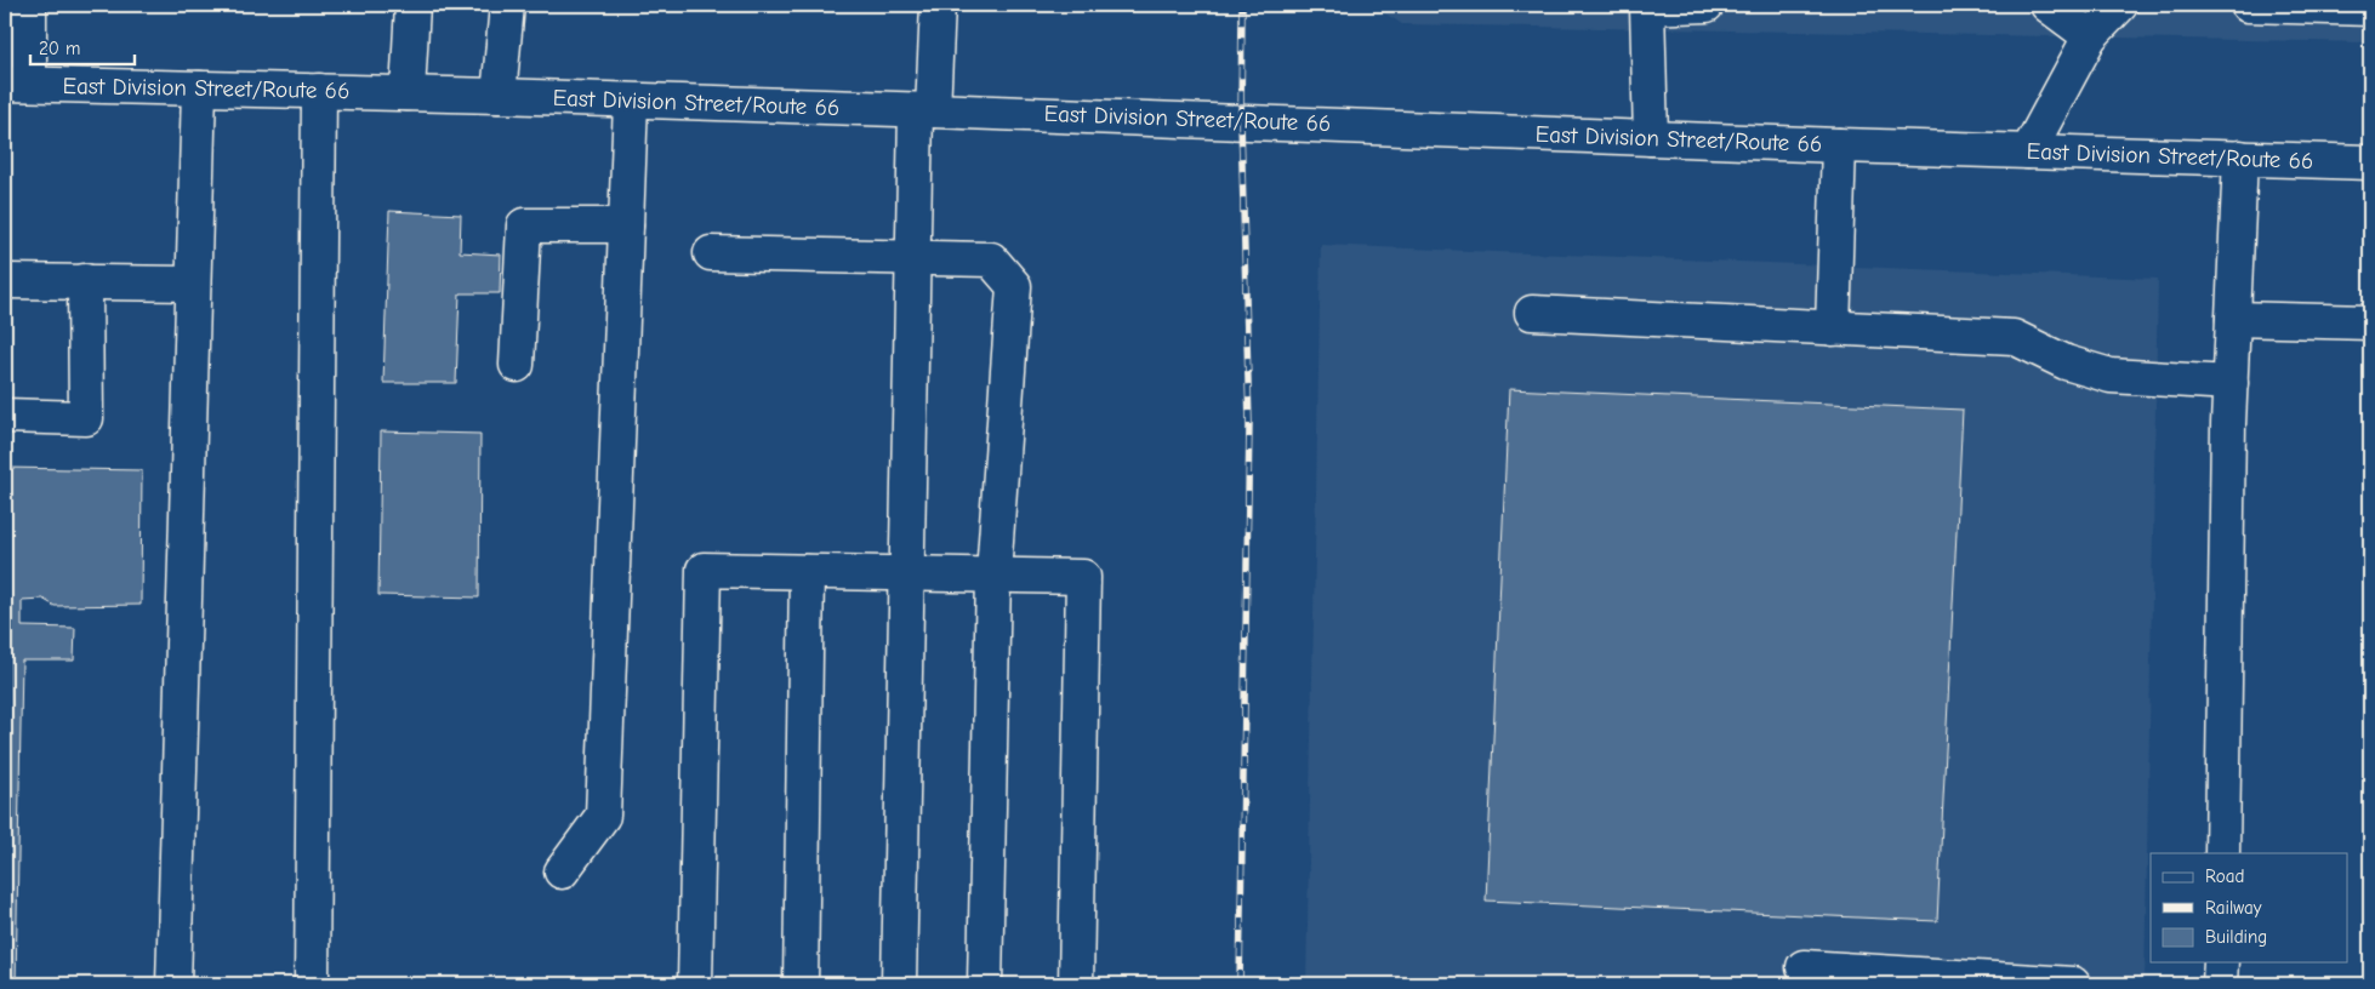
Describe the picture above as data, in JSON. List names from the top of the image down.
{
  "streets": {
    "main road": ["East Division Street/Route 66"]
  },
  "legend": ["Road", "Railway", "Building"],
  "scale_bar": "20 m"
}
